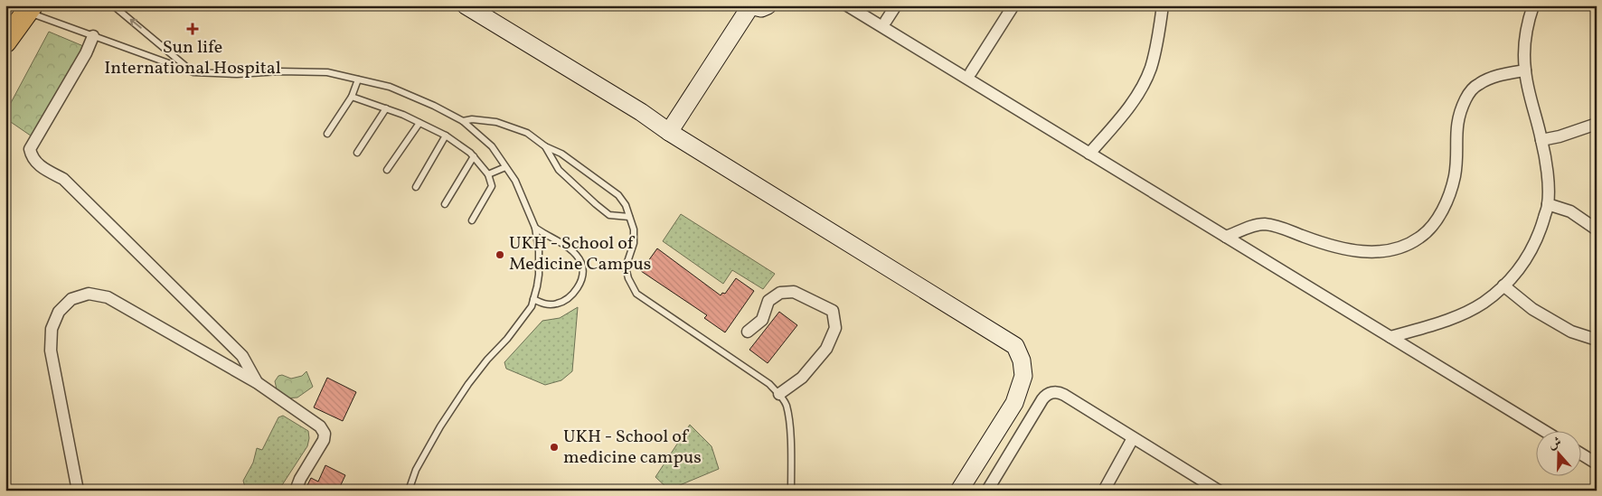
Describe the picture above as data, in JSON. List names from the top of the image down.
{
  "places": {
    "health": ["Sun life International Hospital"],
    "other": ["UKH - School of Medicine Campus", "UKH - School of medicine campus"]
  },
  "north": "top"
}
